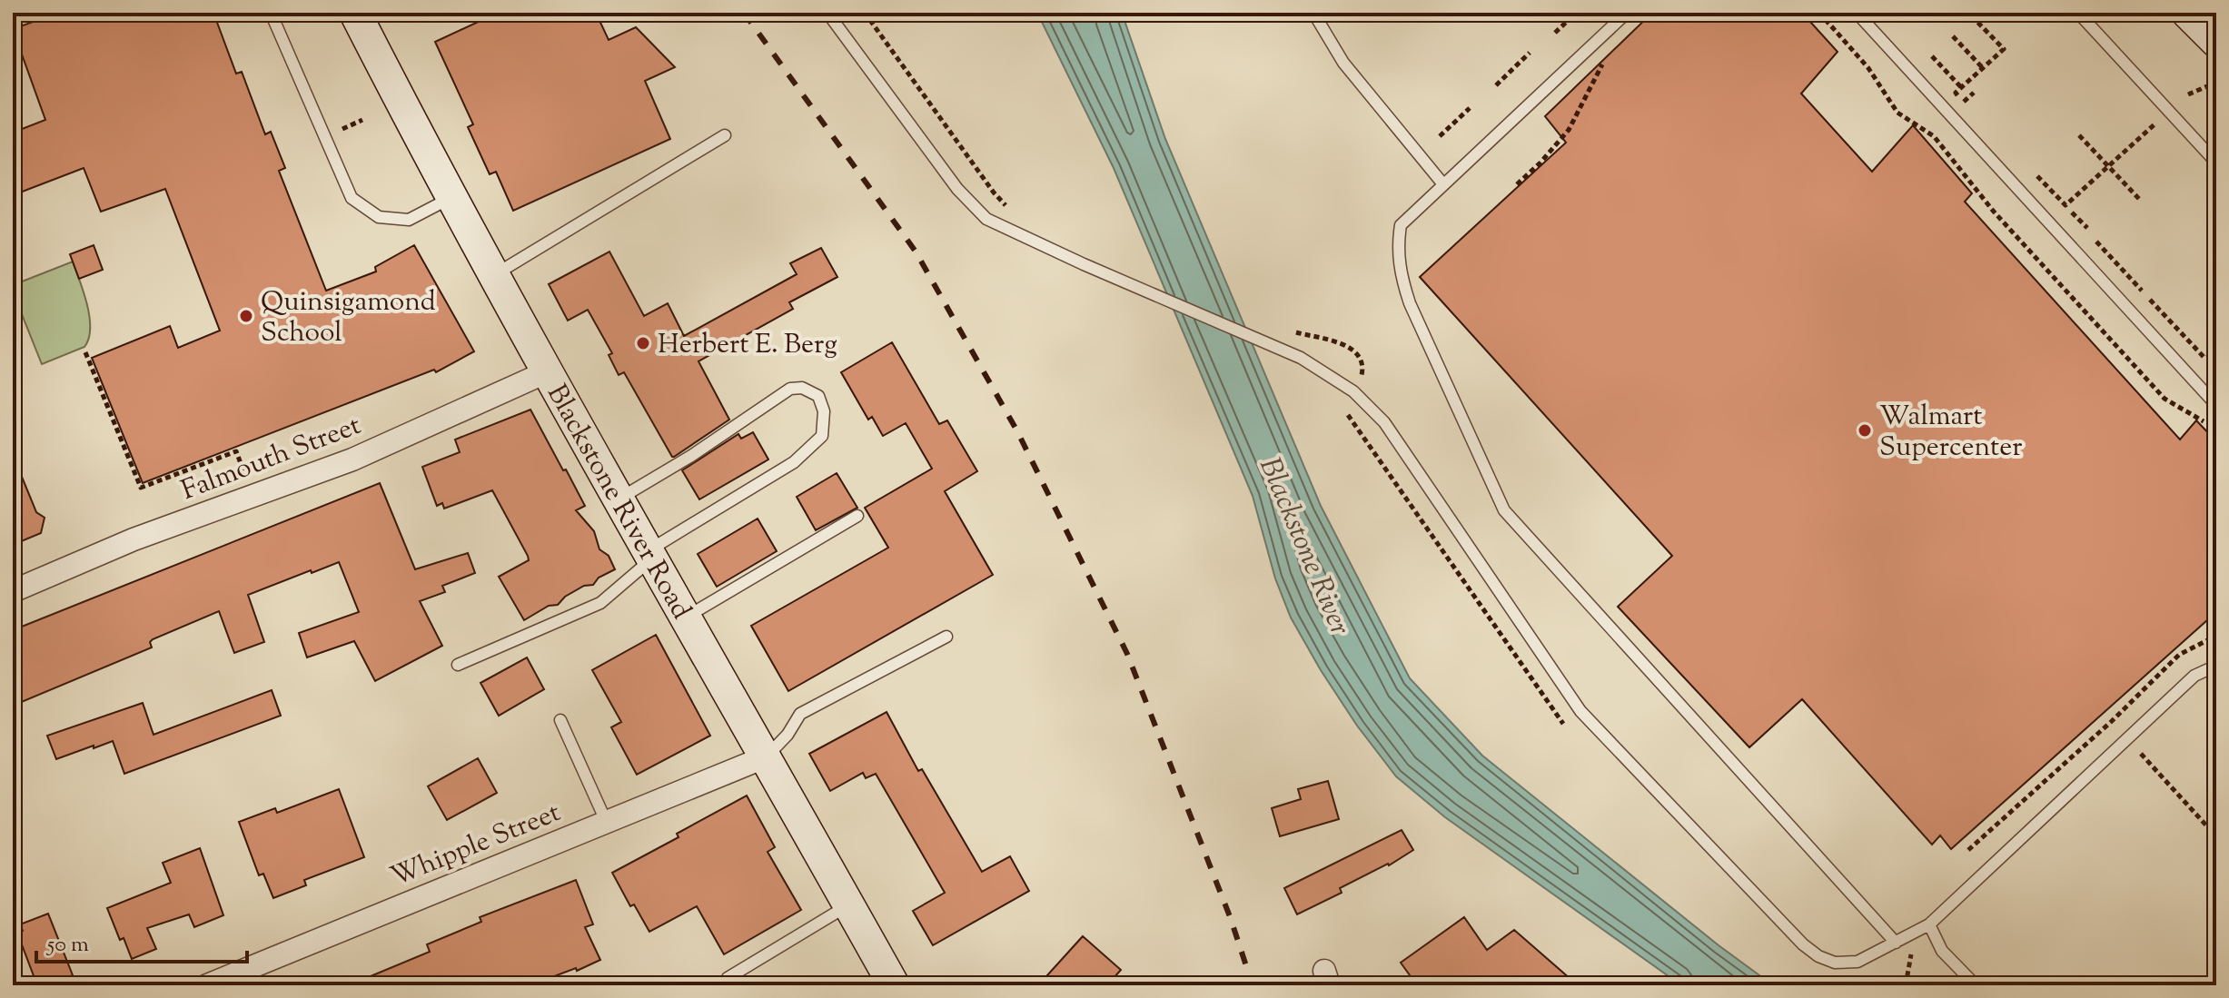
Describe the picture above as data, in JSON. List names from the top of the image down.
{
  "streets": {
    "main road": ["Blackstone River Road"],
    "street": ["Falmouth Street", "Whipple Street"]
  },
  "crossings": [
    ["Falmouth Street", "Blackstone River Road"],
    ["Blackstone River Road", "Whipple Street"]
  ],
  "water": ["Blackstone River"],
  "places": ["Quinsigamond School", "Herbert E. Berg", "Walmart Supercenter"],
  "scale_bar": "50 m"
}
